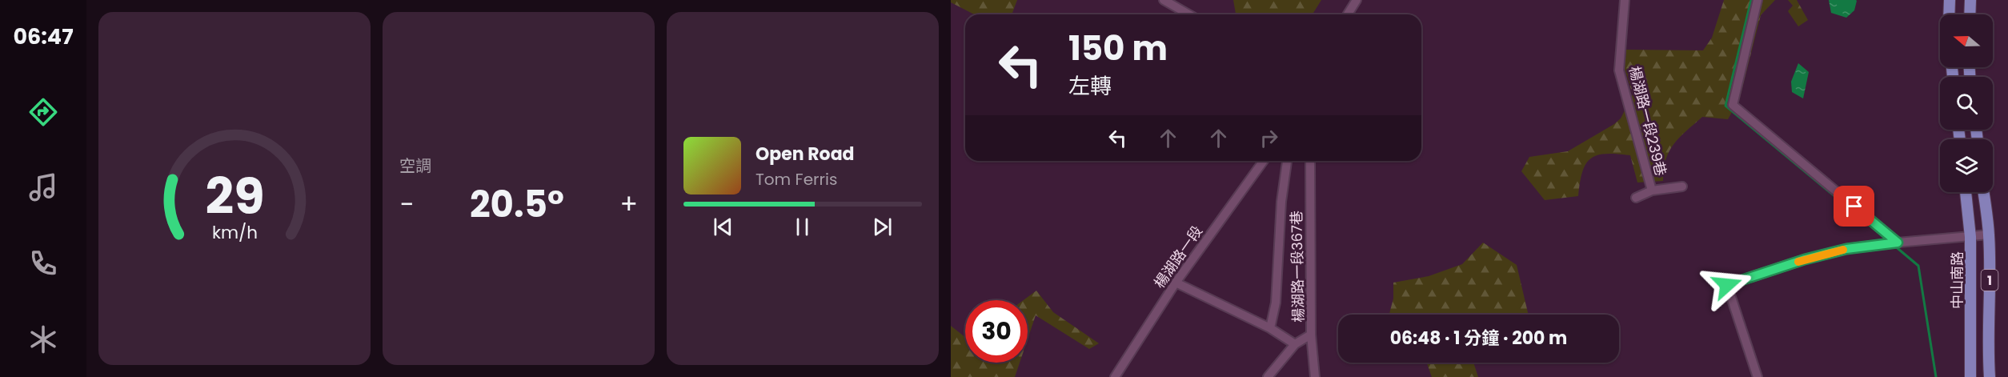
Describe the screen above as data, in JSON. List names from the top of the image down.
{
  "streets": {
    "main road": ["中山南路", "1"],
    "street": ["楊湖路一段239巷", "楊湖路一段", "楊湖路一段367巷"]
  },
  "north": "left",
  "page": {
    "tabs": "06:47",
    "tile": "空調",
    "turn": ["150 m", "左轉"],
    "song": ["Open Road", "Tom Ferris"],
    "heat": ["−", "20.5°", "+"],
    "limit": "30",
    "trip": "06:48 · 1 分鐘 · 200 m",
    "gauge": ["29", "km/h"]
  }
}
